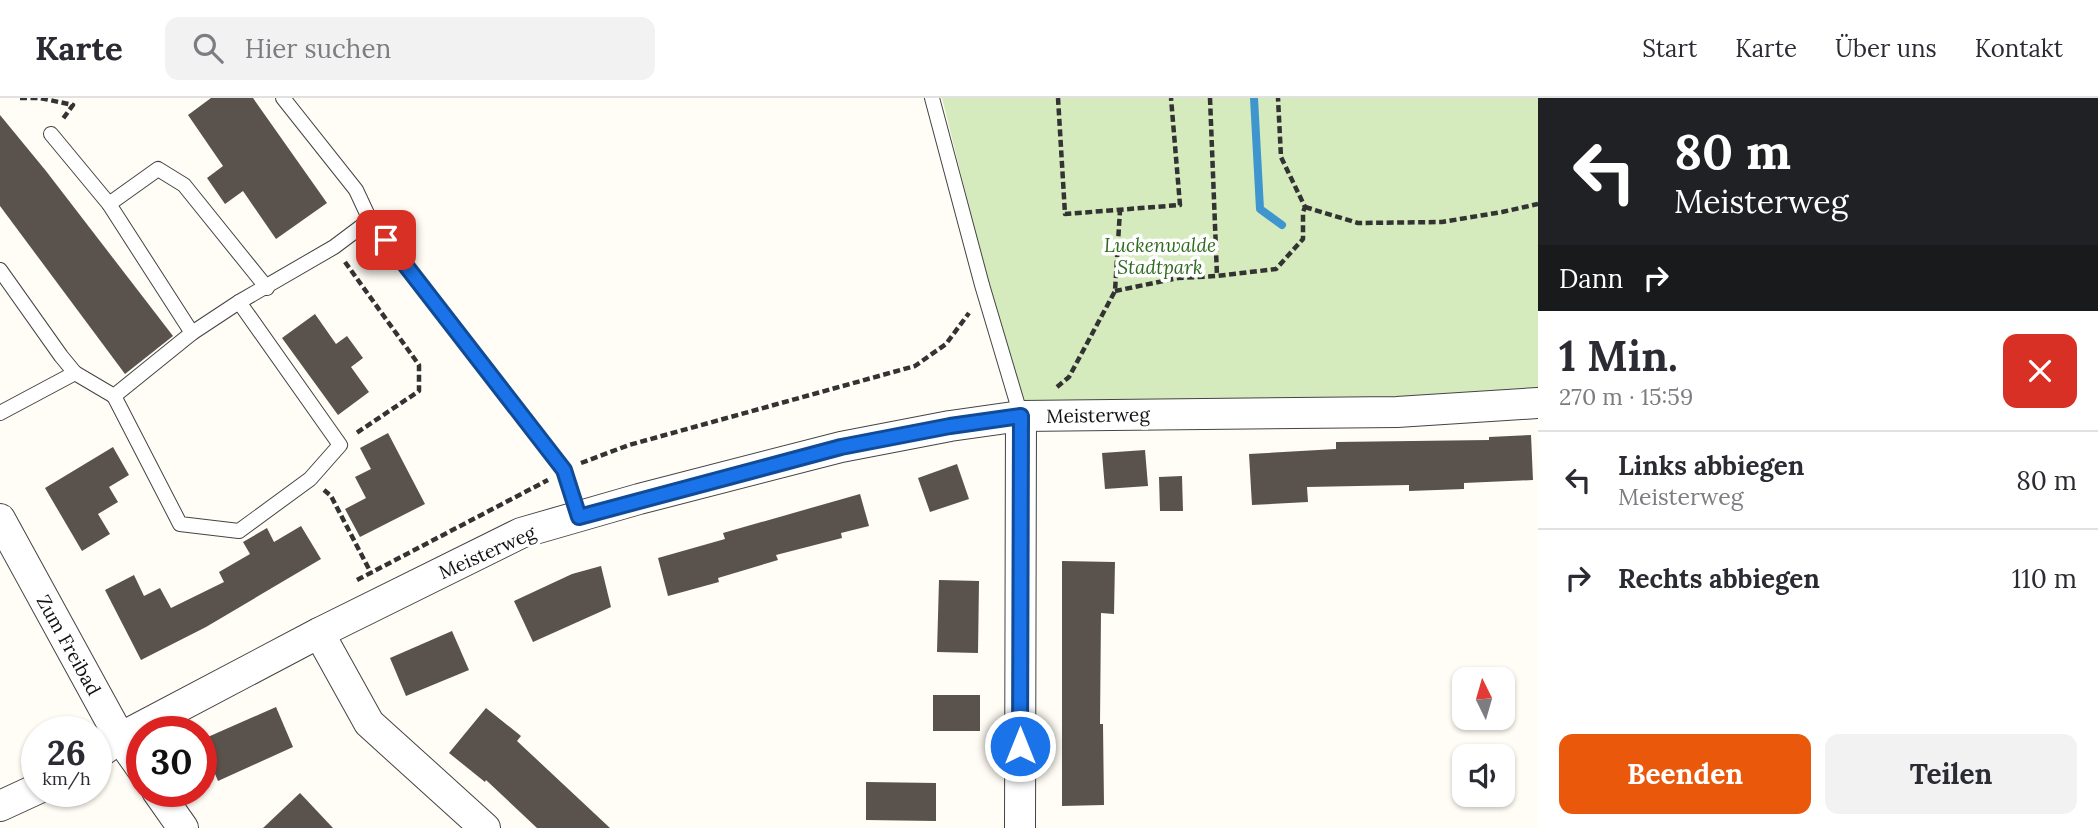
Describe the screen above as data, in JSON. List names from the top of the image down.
{
  "streets": {
    "street": ["Meisterweg", "Zum Freibad"]
  },
  "parks": ["Luckenwalde Stadtpark"],
  "north": "top",
  "page": {
    "header": "Karte",
    "search": "Hier suchen",
    "nav": [
      "Start",
      "Karte",
      "Über uns",
      "Kontakt"
    ],
    "turn": ["80 m", "Meisterweg"],
    "then": "Dann",
    "heading": ["1 Min.", "270 m · 15:59"],
    "list": [
      {
        "name": "Links abbiegen",
        "note": "Meisterweg",
        "value": "80 m"
      },
      {
        "name": "Rechts abbiegen",
        "value": "110 m"
      }
    ],
    "speed": "26 km/h",
    "limit": "30",
    "buttons": ["Beenden", "Teilen"]
  }
}
